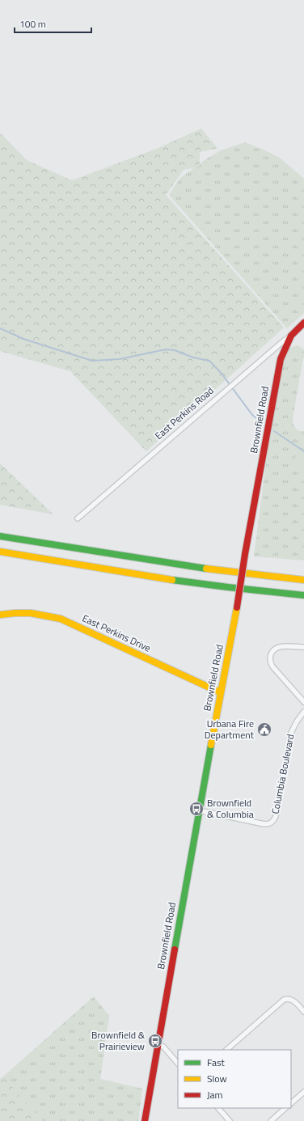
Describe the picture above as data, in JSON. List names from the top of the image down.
{
  "streets": {
    "main road": ["East Perkins Road", "Brownfield Road", "East Perkins Drive"],
    "street": ["Columbia Boulevard"]
  },
  "crossings": [
    ["East Perkins Road", "Brownfield Road"],
    ["Brownfield Road", "East Perkins Drive"],
    ["Brownfield Road", "Columbia Boulevard"]
  ],
  "places": {
    "public building": ["Urbana Fire Department"],
    "bus stop": ["Brownfield & Columbia", "Brownfield & Prairieview"]
  },
  "legend": ["Fast", "Slow", "Jam"],
  "scale_bar": "100 m"
}
